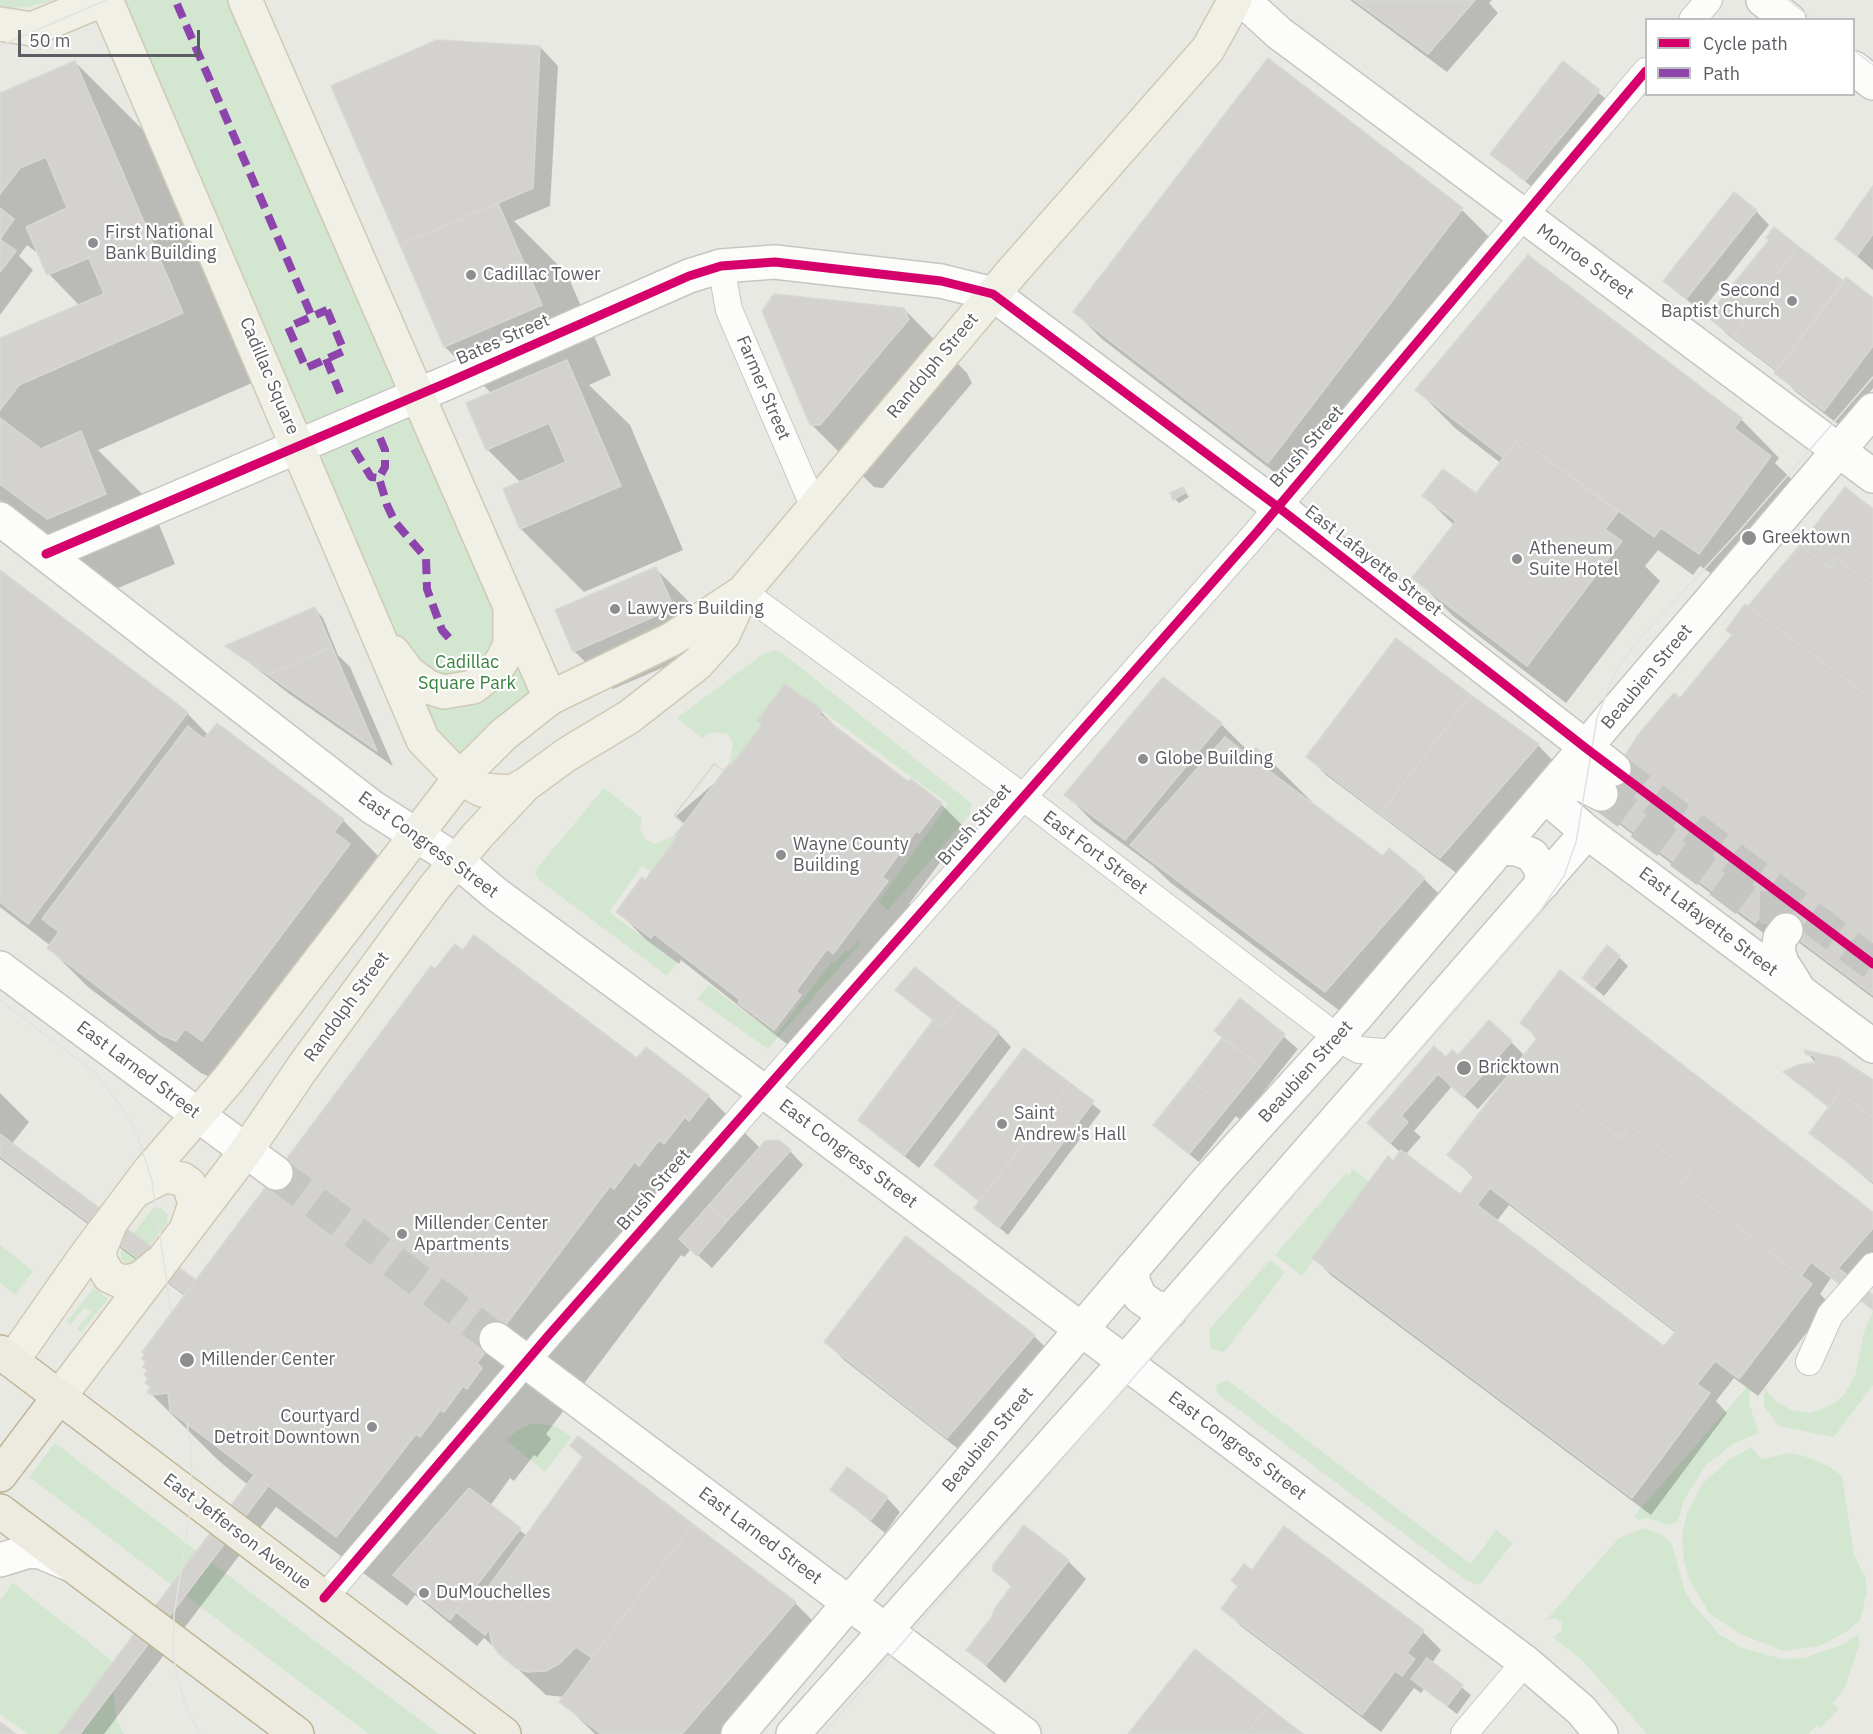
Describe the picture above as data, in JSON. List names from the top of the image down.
{
  "streets": {
    "highway": ["Randolph Street", "East Jefferson Avenue"],
    "main road": ["Cadillac Square"],
    "street": [
      "Monroe Street",
      "Bates Street",
      "Farmer Street",
      "Brush Street",
      "East Lafayette Street",
      "Beaubien Street",
      "East Congress Street",
      "East Fort Street",
      "East Larned Street"
    ]
  },
  "crossings": [
    ["Monroe Street", "Brush Street"],
    ["Monroe Street", "Beaubien Street"],
    ["Bates Street", "Randolph Street"],
    ["Bates Street", "Cadillac Square"],
    ["Bates Street", "Farmer Street"],
    ["Bates Street", "East Lafayette Street"],
    ["Bates Street", "East Congress Street"],
    ["Randolph Street", "Cadillac Square"],
    ["Randolph Street", "Farmer Street"],
    ["Randolph Street", "East Lafayette Street"],
    ["Randolph Street", "East Congress Street"],
    ["Randolph Street", "East Fort Street"],
    ["Randolph Street", "East Larned Street"],
    ["Randolph Street", "East Jefferson Avenue"],
    ["Brush Street", "East Lafayette Street"],
    ["Brush Street", "East Congress Street"],
    ["Brush Street", "East Fort Street"],
    ["Brush Street", "East Larned Street"],
    ["Brush Street", "East Jefferson Avenue"],
    ["East Lafayette Street", "Beaubien Street"],
    ["Beaubien Street", "East Congress Street"],
    ["Beaubien Street", "East Fort Street"],
    ["Beaubien Street", "East Larned Street"]
  ],
  "parks": ["Cadillac Square Park"],
  "places": [
    "First National Bank Building",
    "Cadillac Tower",
    "Second Baptist Church",
    "Greektown",
    "Atheneum Suite Hotel",
    "Lawyers Building",
    "Globe Building",
    "Wayne County Building",
    "Bricktown",
    "Saint Andrew's Hall",
    "Millender Center Apartments",
    "Millender Center",
    "Courtyard Detroit Downtown",
    "DuMouchelles"
  ],
  "legend": ["Cycle path", "Path"],
  "scale_bar": "50 m"
}
